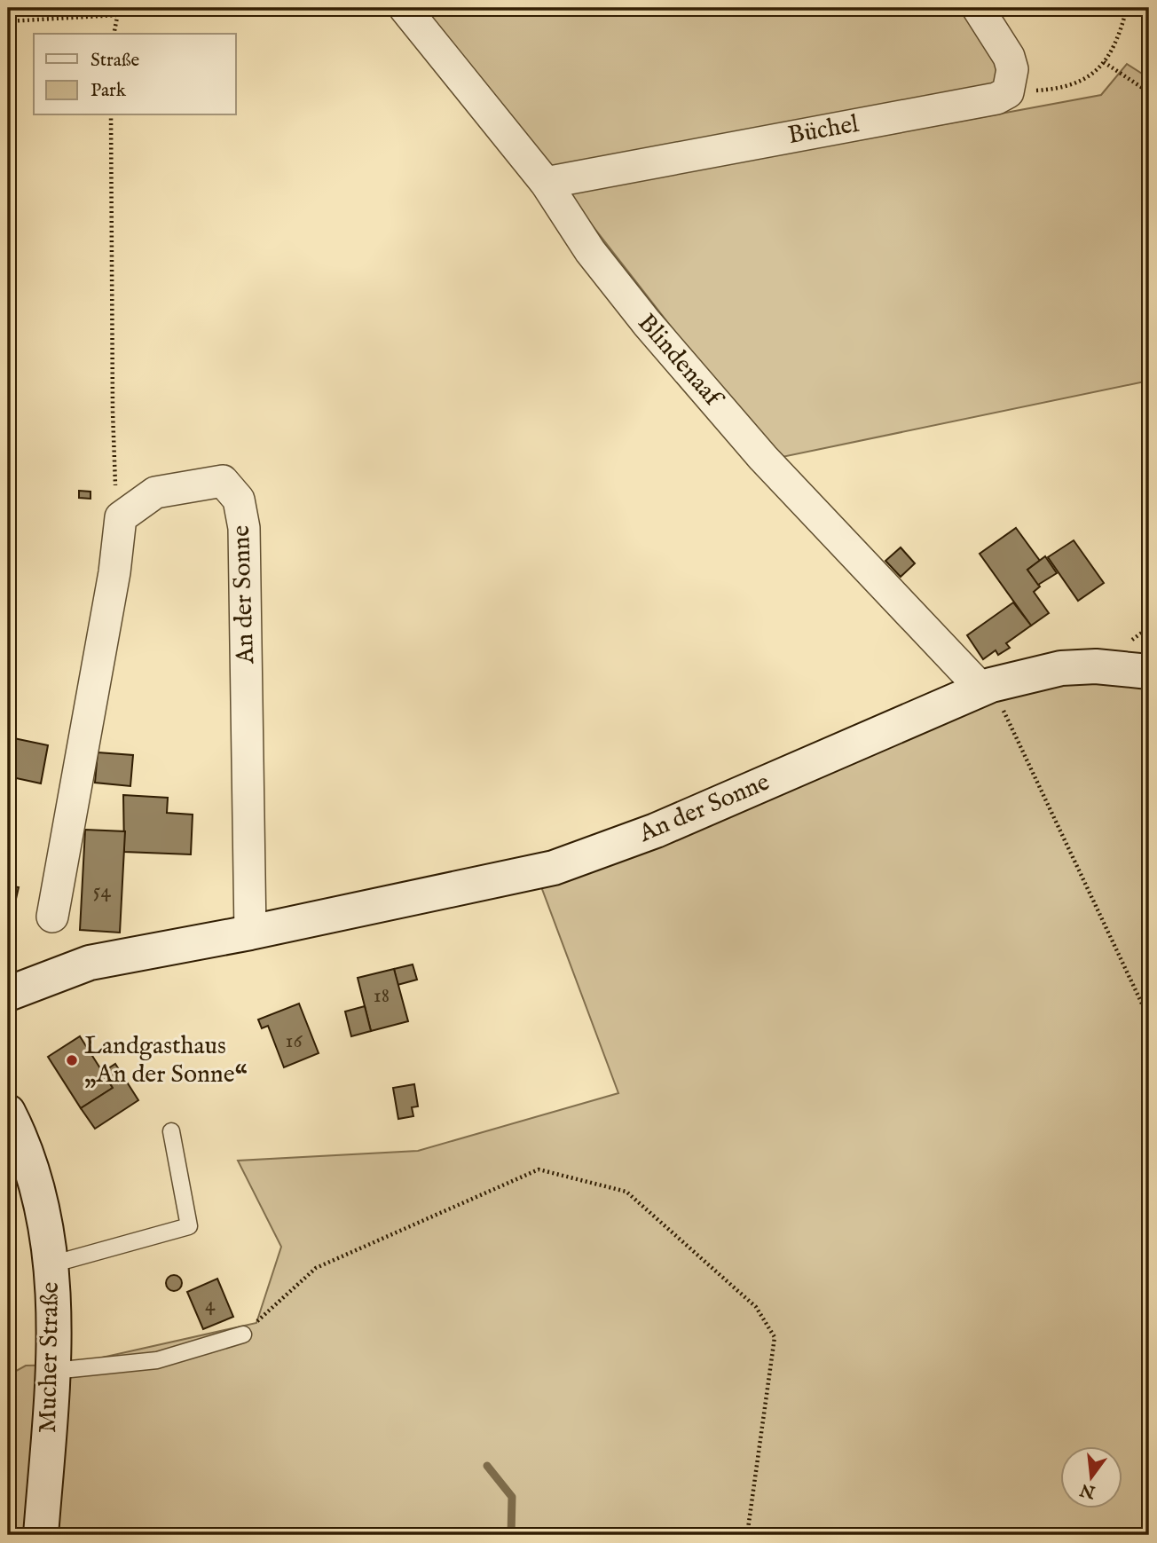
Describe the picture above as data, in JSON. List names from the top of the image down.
{
  "streets": {
    "street": [
      "Büchel",
      "Blindenaaf",
      "An der Sonne",
      "Mucher Straße"
    ]
  },
  "crossings": [
    ["Büchel", "Blindenaaf"],
    ["Blindenaaf", "An der Sonne"]
  ],
  "places": ["Landgasthaus „An der Sonne“"],
  "house_numbers": [
    "54",
    "18",
    "16",
    "4"
  ],
  "legend": ["Straße", "Park"],
  "north": "bottom"
}
